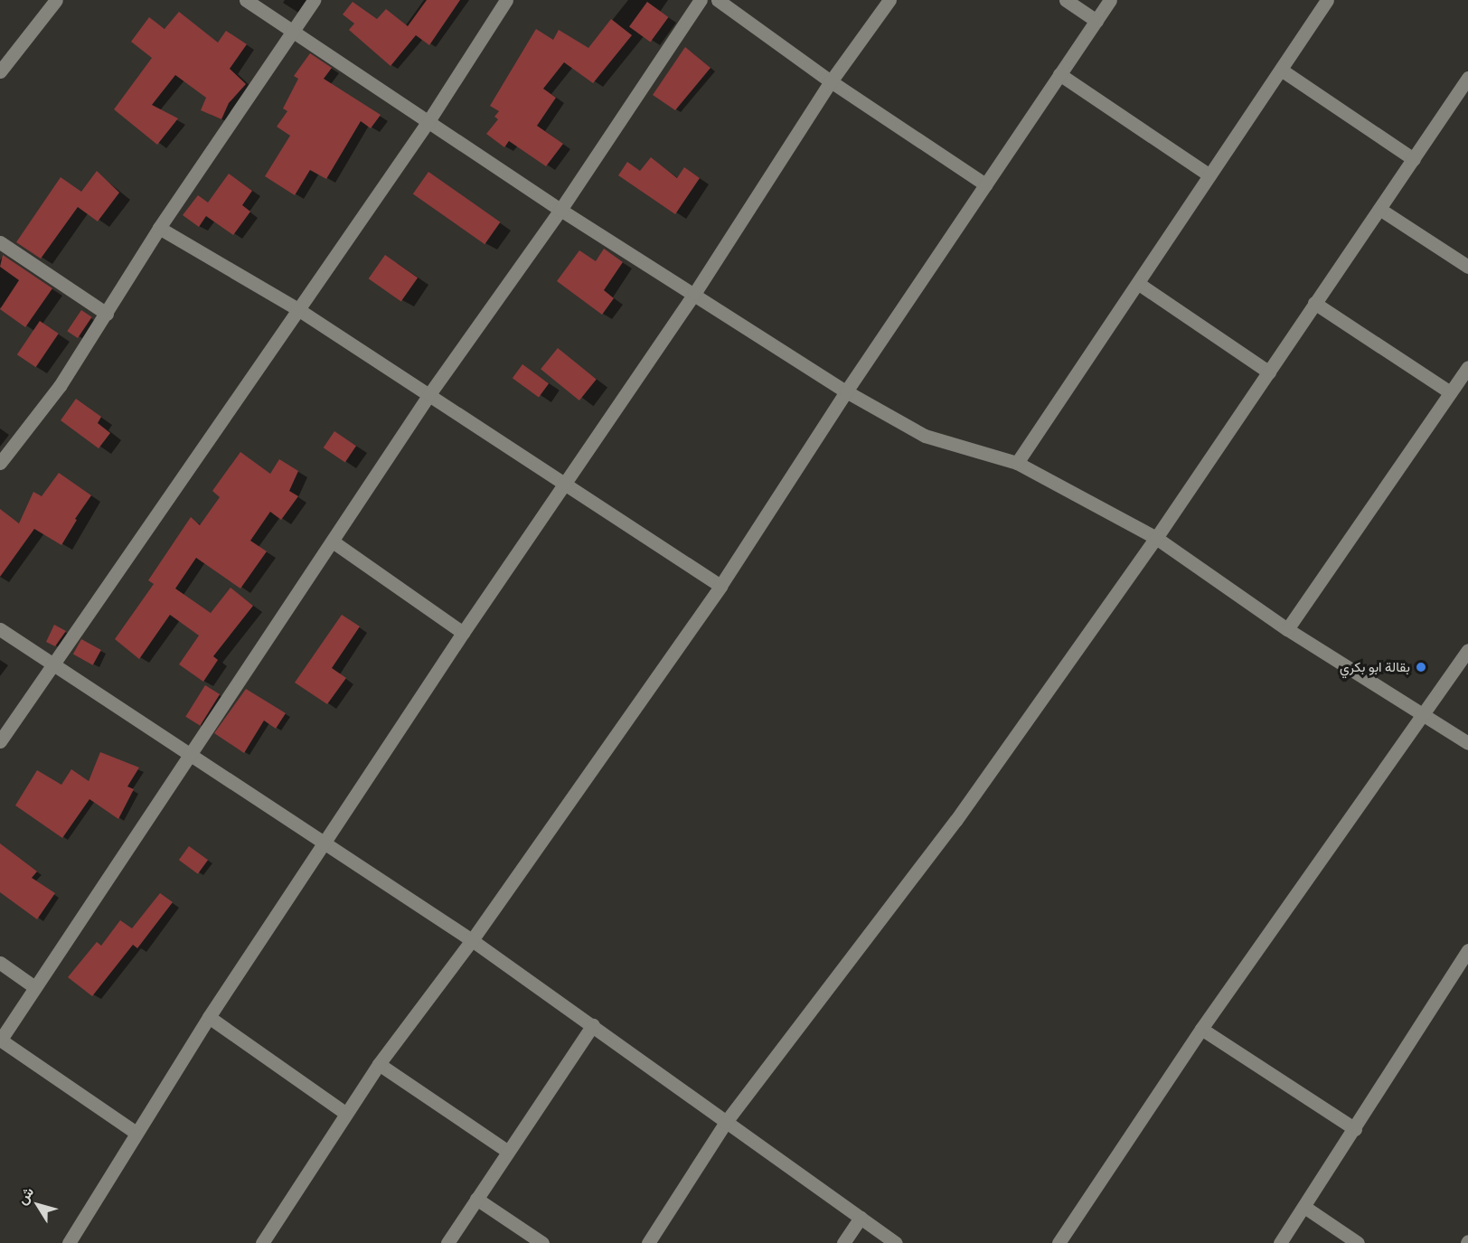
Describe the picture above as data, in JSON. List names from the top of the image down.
{
  "places": ["بقالة ابو بكري"],
  "north": "top left"
}
